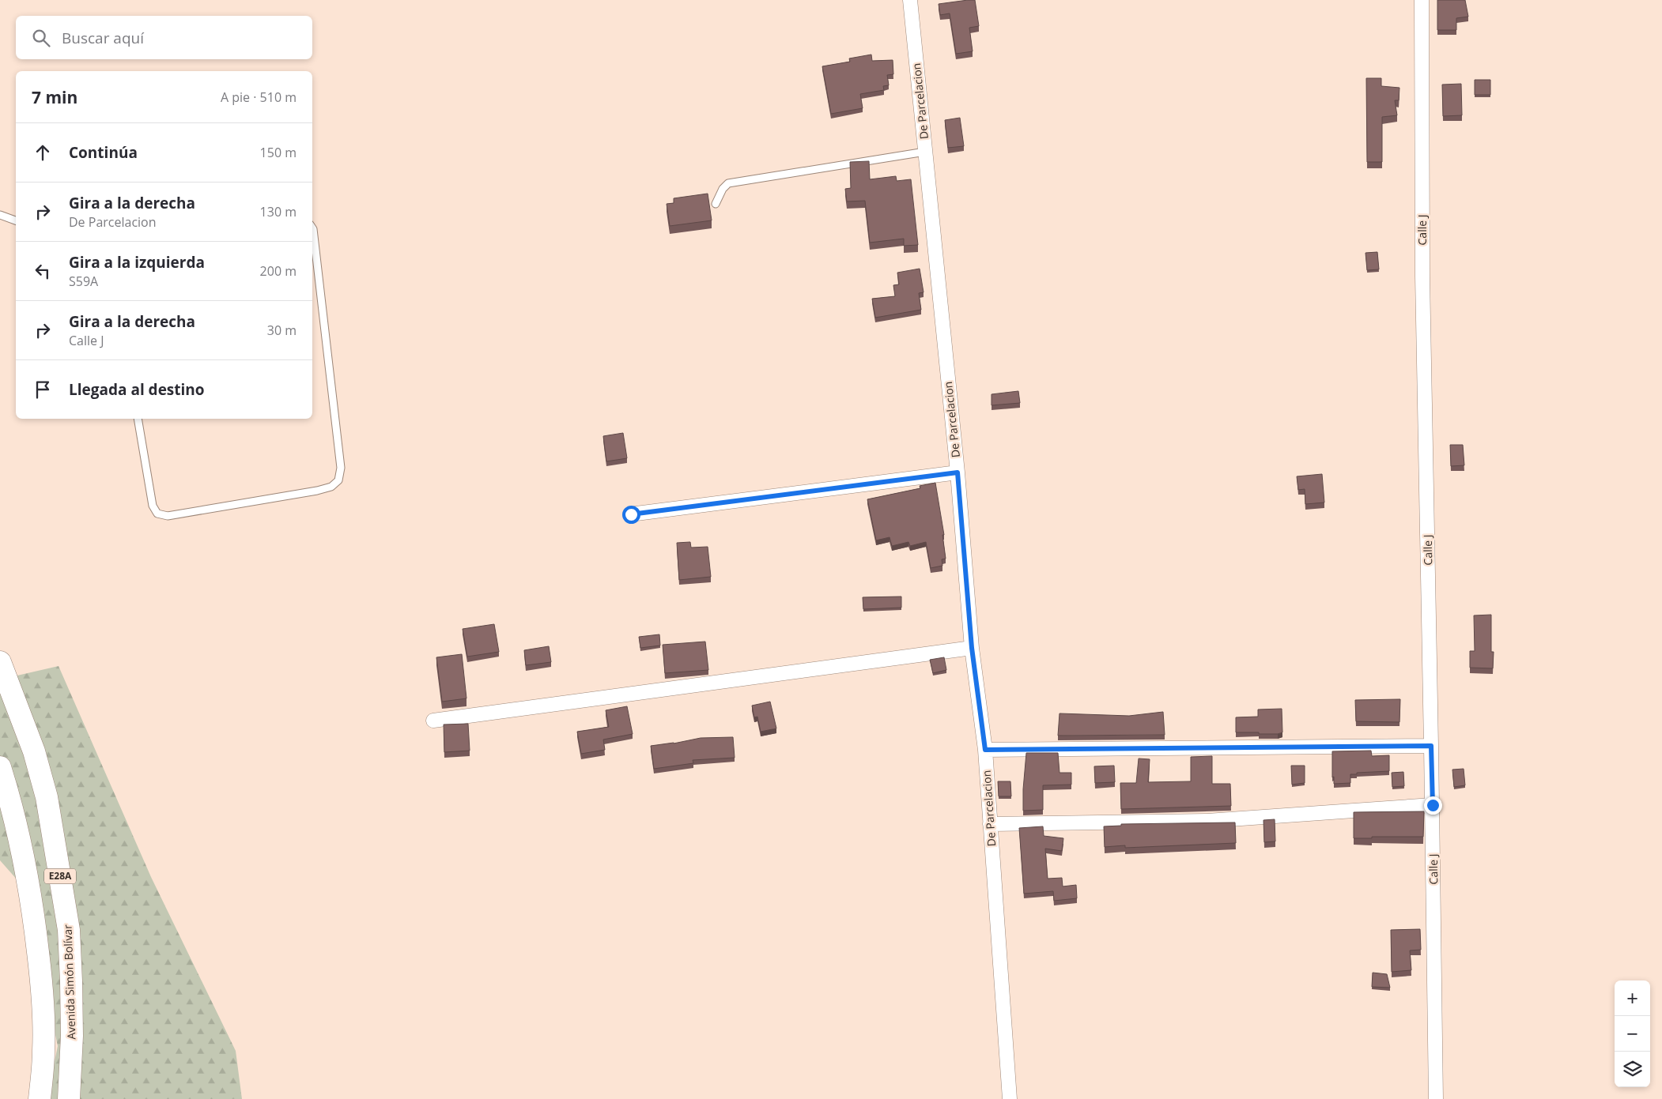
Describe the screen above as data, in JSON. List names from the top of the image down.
{
  "streets": {
    "highway": ["E28A", "Avenida Simón Bolívar"],
    "street": ["De Parcelacion", "Calle J"]
  },
  "page": {
    "search": "Buscar aquí",
    "heading": ["7 min", "A pie · 510 m"],
    "list": [
      ["Continúa", "150 m"],
      ["Gira a la derecha", "De Parcelacion", "130 m"],
      ["Gira a la izquierda", "S59A", "200 m"],
      ["Gira a la derecha", "Calle J", "30 m"],
      "Llegada al destino"
    ],
    "map_buttons": ["+", "−"]
  }
}
